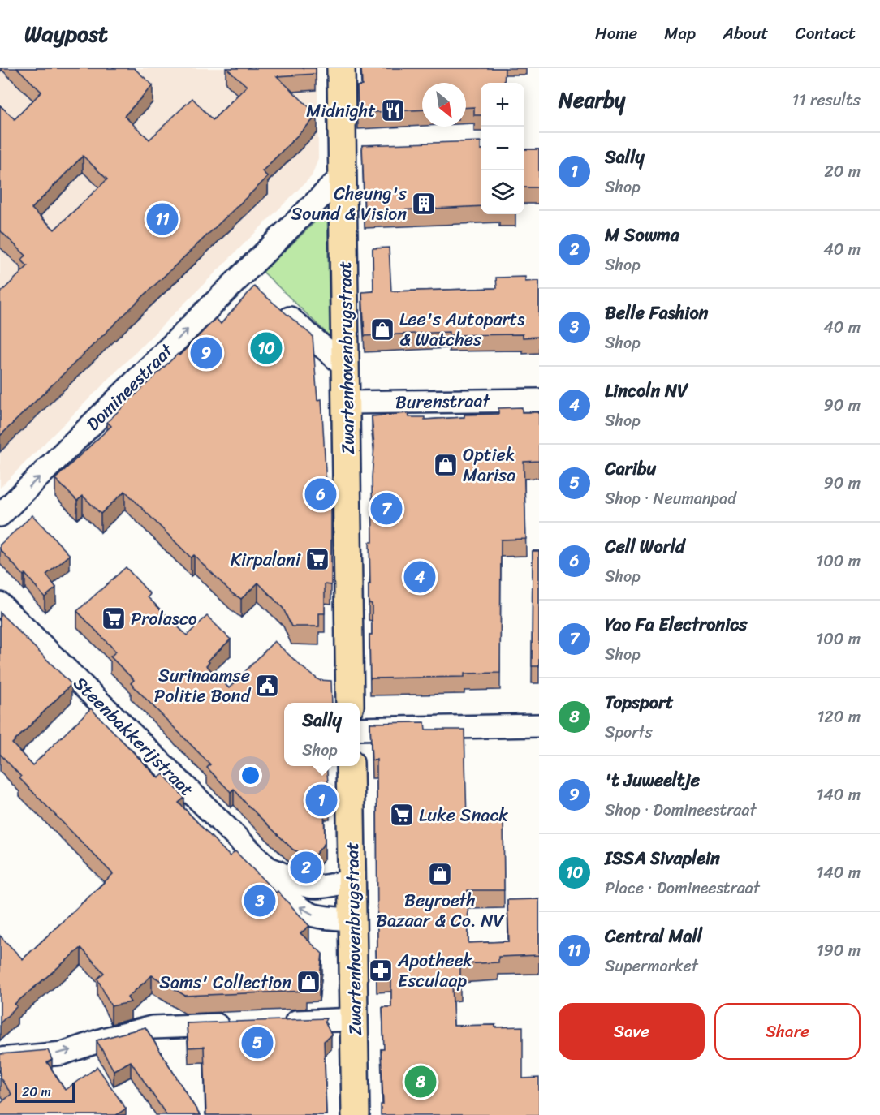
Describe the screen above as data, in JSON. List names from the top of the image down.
{
  "streets": {
    "main road": ["Zwartenhovenbrugstraat"],
    "street": ["Domineestraat", "Burenstraat", "Steenbakkerijstraat"]
  },
  "crossings": [
    ["Zwartenhovenbrugstraat", "Domineestraat"],
    ["Zwartenhovenbrugstraat", "Burenstraat"],
    ["Zwartenhovenbrugstraat", "Steenbakkerijstraat"]
  ],
  "one_way": ["Domineestraat"],
  "places": {
    "restaurant": ["Midnight"],
    "building": ["Cheung's Sound & Vision"],
    "shop": [
      "Lee's Autoparts & Watches",
      "Optiek Marisa",
      "Beyroeth Bazaar & Co. NV",
      "Sams' Collection"
    ],
    "supermarket": ["Kirpalani", "Prolasco", "Luke Snack"],
    "public building": ["Surinaamse Politie Bond"],
    "pharmacy": ["Apotheek Esculaap"]
  },
  "scale_bar": "20 m",
  "north": "bottom right",
  "page": {
    "header": "Waypost",
    "nav": [
      "Home",
      "Map",
      "About",
      "Contact"
    ],
    "heading": ["Nearby", "11 results"],
    "map_buttons": ["+", "−"],
    "list": [
      {
        "mark": "1",
        "name": "Sally",
        "note": "Shop",
        "value": "20 m"
      },
      {
        "mark": "2",
        "name": "M Sowma",
        "note": "Shop",
        "value": "40 m"
      },
      {
        "mark": "3",
        "name": "Belle Fashion",
        "note": "Shop",
        "value": "40 m"
      },
      {
        "mark": "4",
        "name": "Lincoln NV",
        "note": "Shop",
        "value": "90 m"
      },
      {
        "mark": "5",
        "name": "Caribu",
        "note": "Shop · Neumanpad",
        "value": "90 m"
      },
      {
        "mark": "6",
        "name": "Cell World",
        "note": "Shop",
        "value": "100 m"
      },
      {
        "mark": "7",
        "name": "Yao Fa Electronics",
        "note": "Shop",
        "value": "100 m"
      },
      {
        "mark": "8",
        "name": "Topsport",
        "note": "Sports",
        "value": "120 m"
      },
      {
        "mark": "9",
        "name": "'t Juweeltje",
        "note": "Shop · Domineestraat",
        "value": "140 m"
      },
      {
        "mark": "10",
        "name": "ISSA Sivaplein",
        "note": "Place · Domineestraat",
        "value": "140 m"
      },
      {
        "mark": "11",
        "name": "Central Mall",
        "note": "Supermarket",
        "value": "190 m"
      }
    ],
    "pins": [
      "11",
      "10",
      "9",
      "6",
      "7",
      "4",
      "1",
      "2",
      "3",
      "5",
      "8"
    ],
    "popup": ["Sally", "Shop"],
    "buttons": ["Save", "Share"],
    "scale": "20 m"
  }
}
